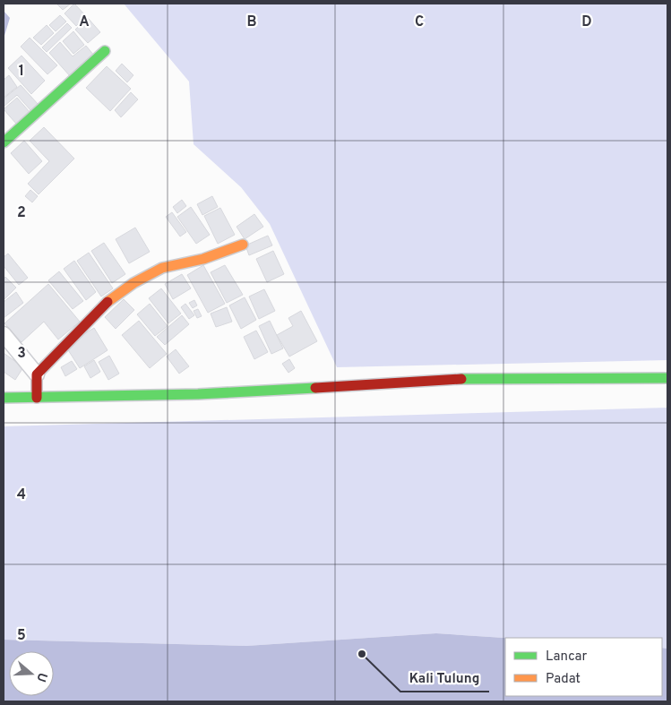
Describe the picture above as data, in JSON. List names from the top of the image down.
{
  "places": ["Kali Tulung"],
  "legend": ["Lancar", "Padat"],
  "north": "right",
  "grid": {
    "columns": [
      "A",
      "B",
      "C",
      "D"
    ],
    "rows": [
      "1",
      "2",
      "3",
      "4",
      "5"
    ]
  }
}
